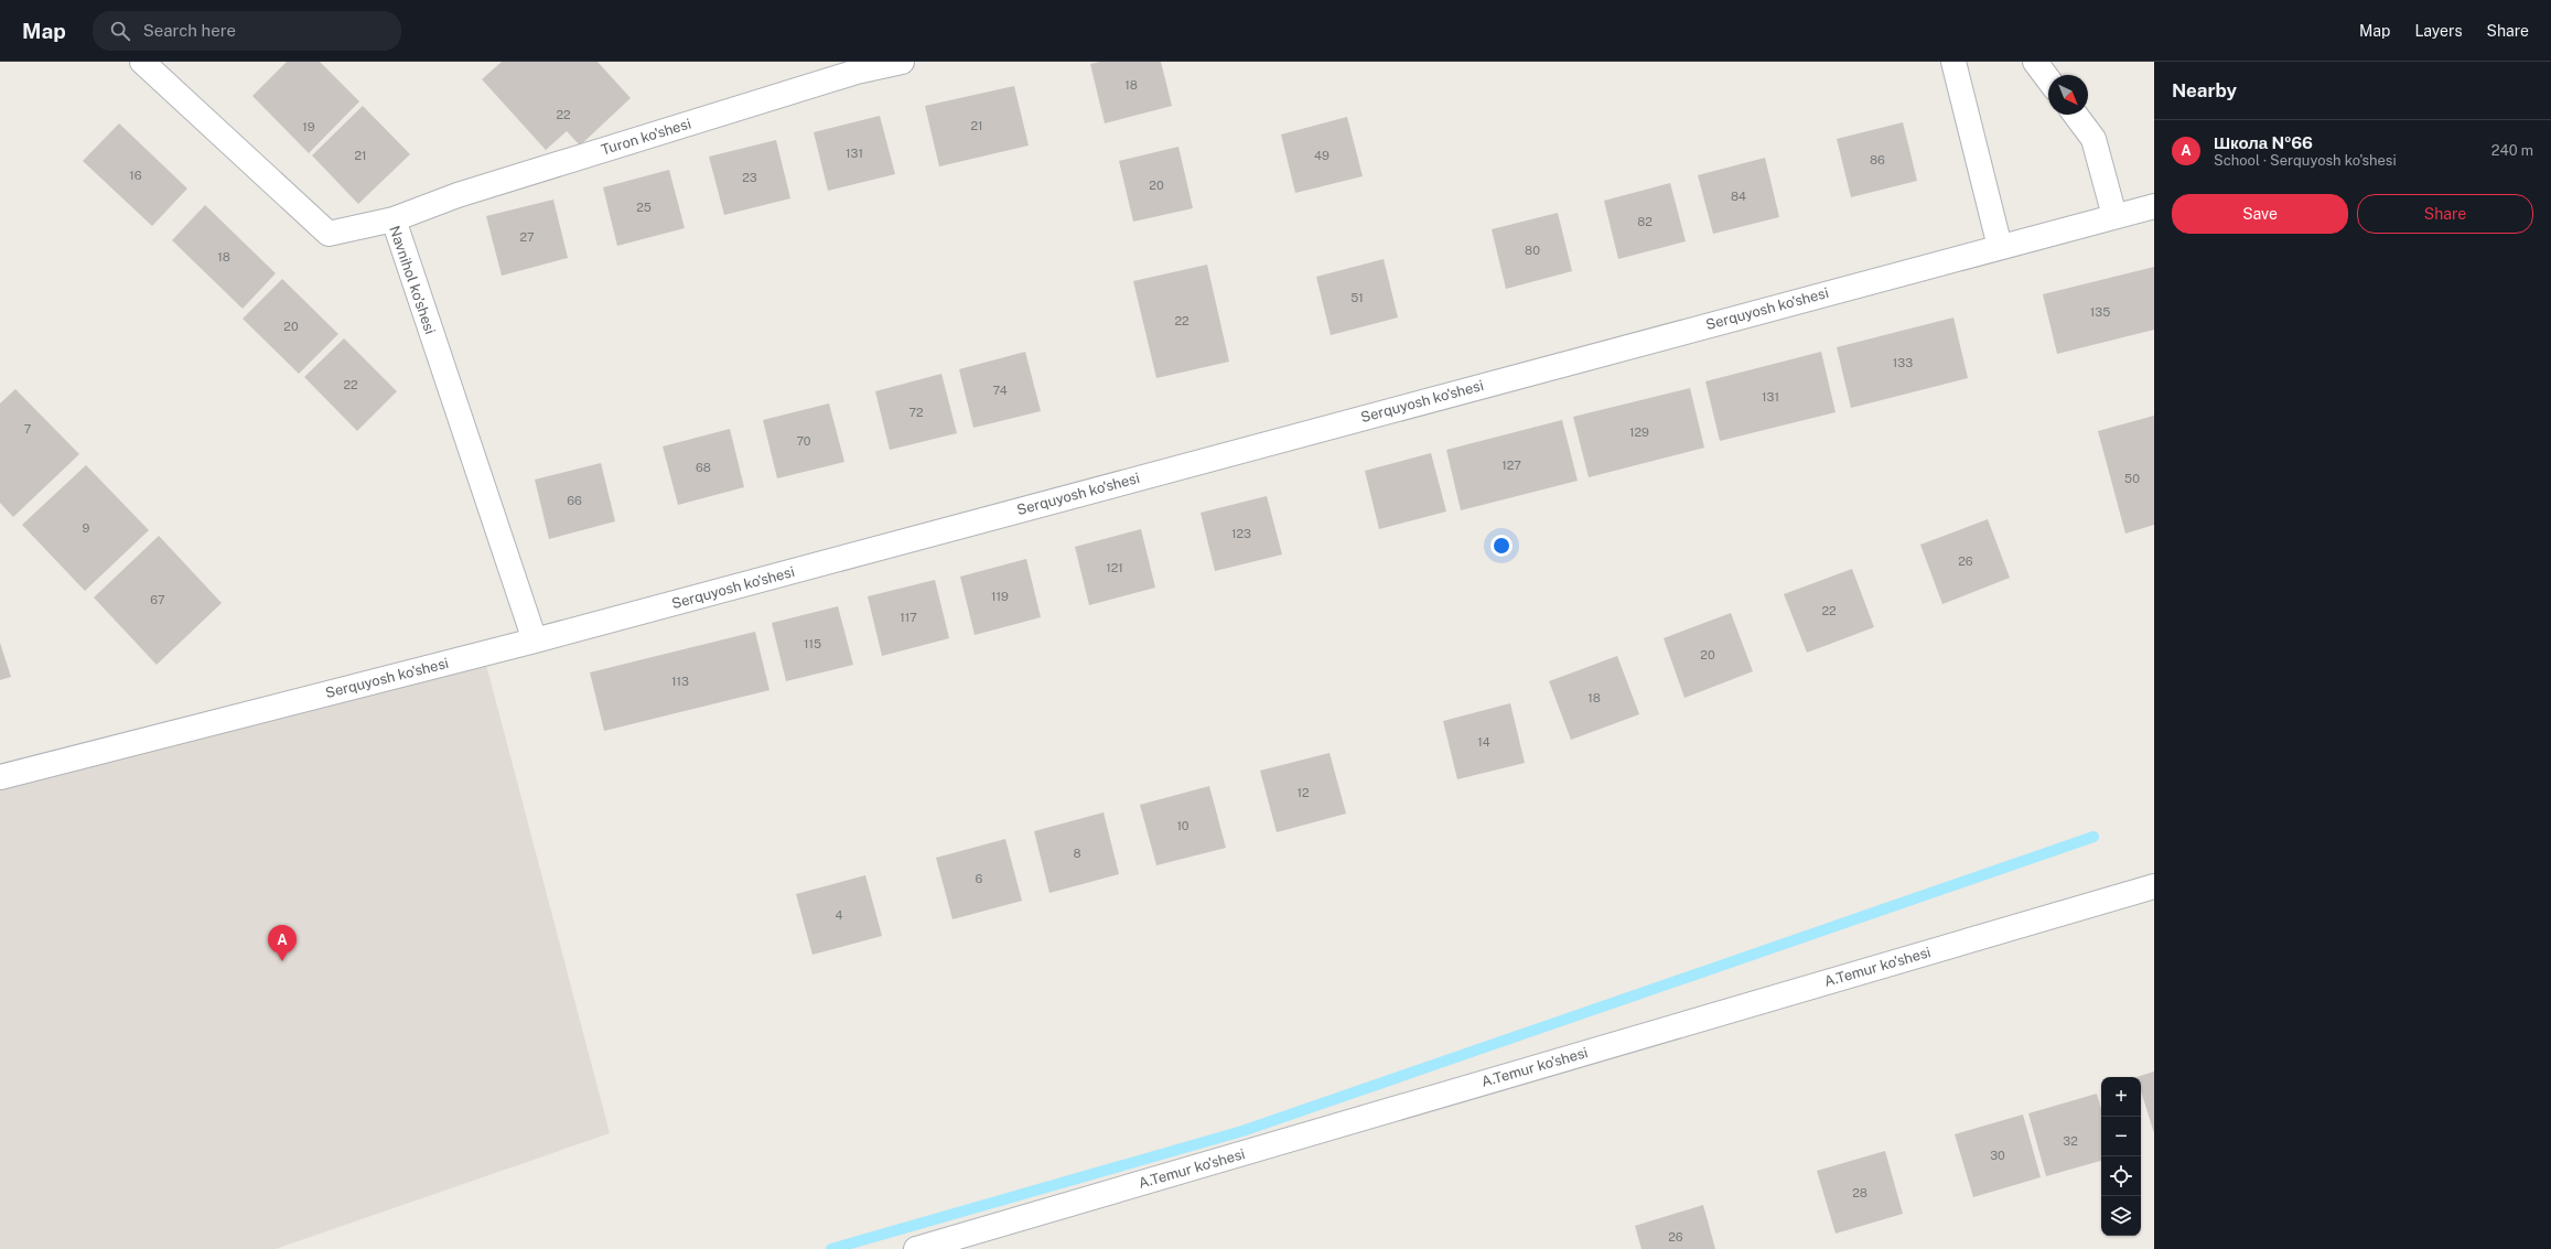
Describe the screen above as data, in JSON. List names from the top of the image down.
{
  "streets": {
    "street": [
      "Turon ko'shesi",
      "Navnihol ko'shesi",
      "Serquyosh ko'shesi",
      "A.Temur ko'shesi"
    ]
  },
  "crossings": [
    ["Turon ko'shesi", "Navnihol ko'shesi"],
    ["Navnihol ko'shesi", "Serquyosh ko'shesi"]
  ],
  "house_numbers": [
    "18",
    "22",
    "21",
    "19",
    "131",
    "21",
    "49",
    "86",
    "16",
    "23",
    "20",
    "84",
    "25",
    "82",
    "27",
    "80",
    "18",
    "51",
    "135",
    "22",
    "20",
    "133",
    "22",
    "74",
    "131",
    "72",
    "7",
    "129",
    "70",
    "127",
    "68",
    "50",
    "66",
    "9",
    "123",
    "26",
    "121",
    "119",
    "67",
    "22",
    "117",
    "115",
    "20",
    "113",
    "18",
    "14",
    "12",
    "10",
    "8",
    "6",
    "4",
    "32",
    "30",
    "28",
    "26"
  ],
  "north": "bottom right",
  "page": {
    "header": "Map",
    "search": "Search here",
    "nav": ["Map", "Layers", "Share"],
    "heading": "Nearby",
    "list": [
      {
        "mark": "A",
        "name": "Школа №66",
        "note": "School · Serquyosh ko'shesi",
        "value": "240 m"
      }
    ],
    "buttons": ["Save", "Share"],
    "pins": "A",
    "map_buttons": ["+", "−"]
  }
}
